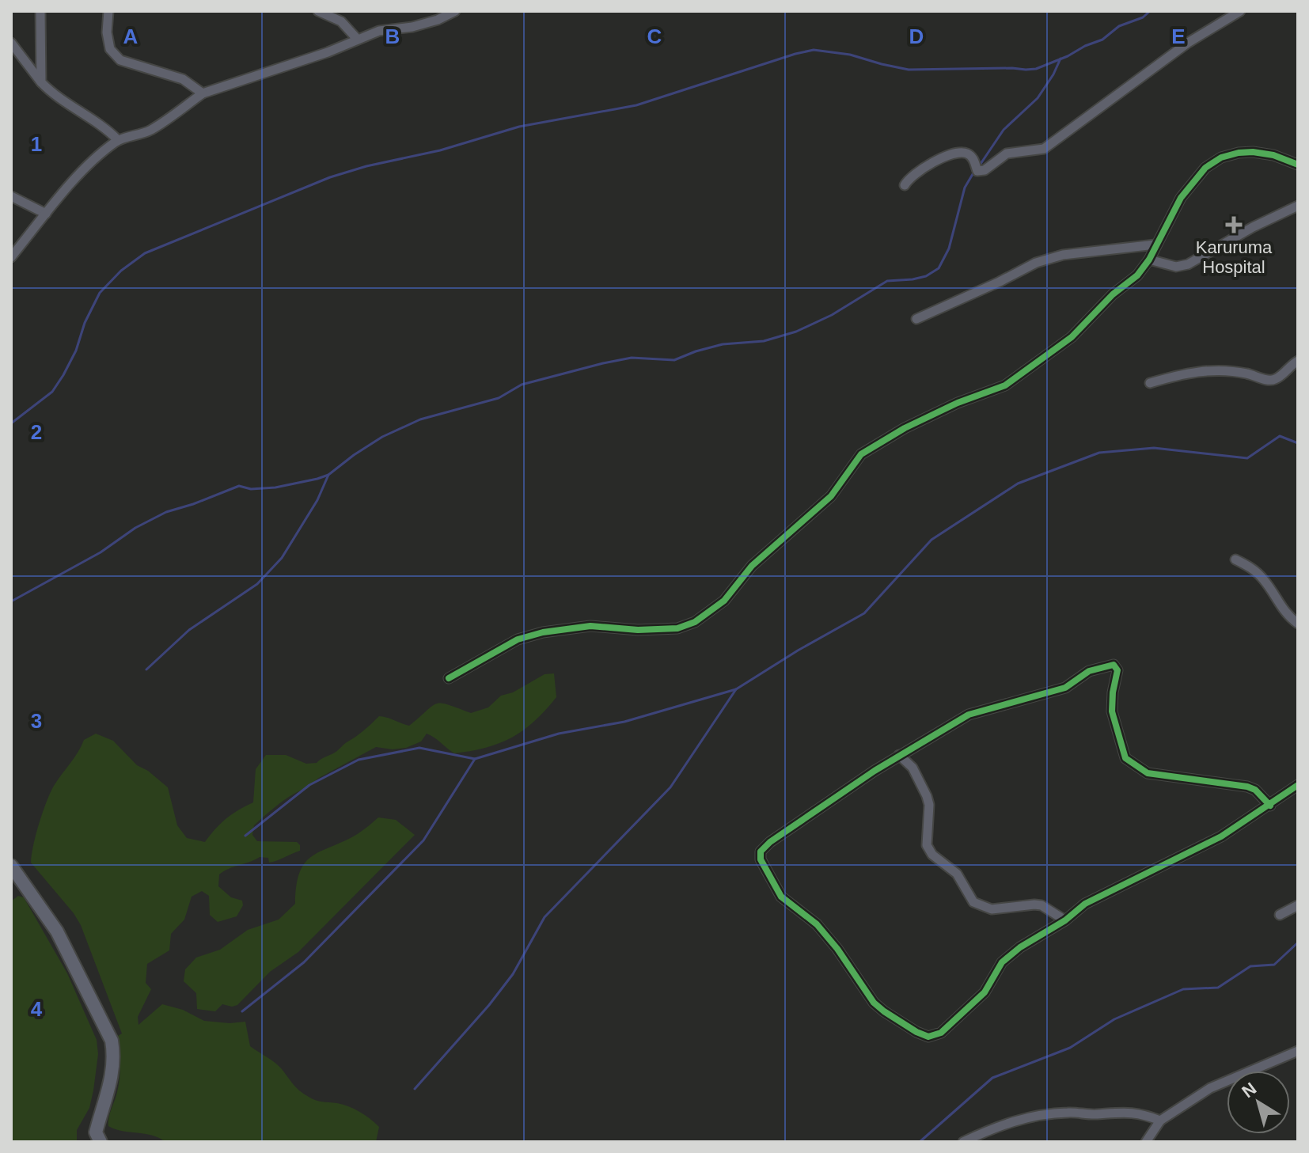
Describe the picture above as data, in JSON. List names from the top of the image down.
{
  "places": {
    "health": ["Karuruma Hospital"]
  },
  "north": "top left",
  "grid": {
    "columns": [
      "A",
      "B",
      "C",
      "D",
      "E"
    ],
    "rows": [
      "1",
      "2",
      "3",
      "4"
    ]
  }
}
